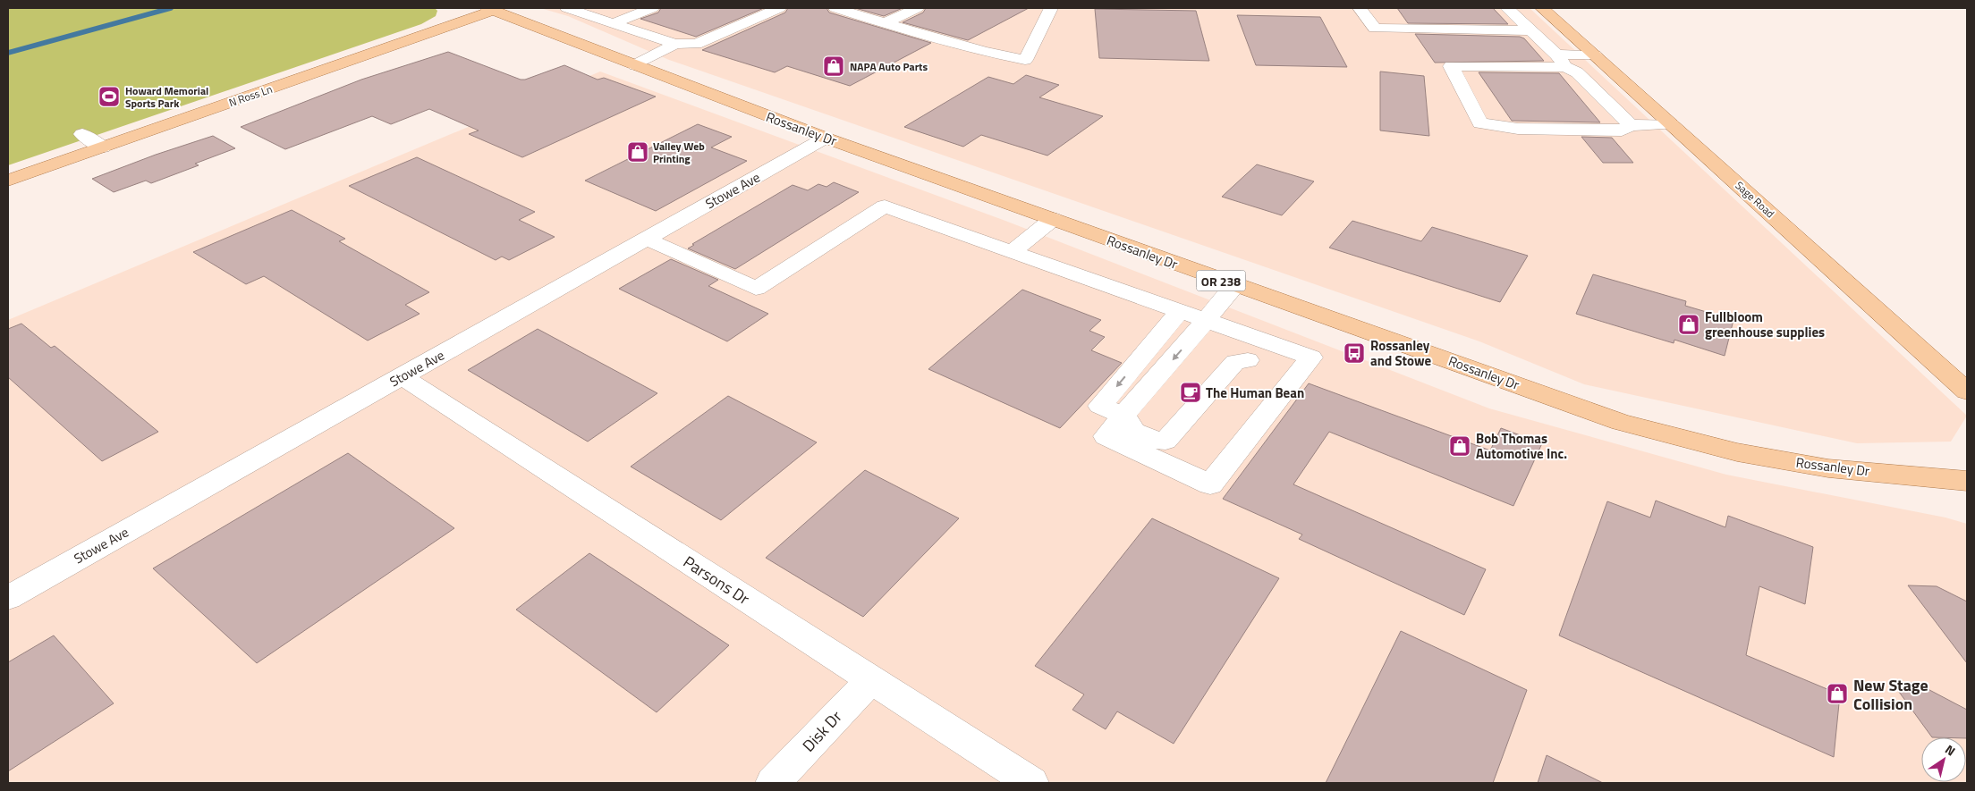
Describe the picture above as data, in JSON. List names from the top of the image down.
{
  "streets": {
    "main road": [
      "N Ross Ln",
      "Rossanley Dr",
      "Sage Road",
      "OR 238"
    ],
    "street": ["Stowe Ave", "Parsons Dr", "Disk Dr"]
  },
  "crossings": [
    ["N Ross Ln", "Rossanley Dr"],
    ["Rossanley Dr", "Stowe Ave"],
    ["Stowe Ave", "Parsons Dr"],
    ["Parsons Dr", "Disk Dr"]
  ],
  "places": {
    "shop": [
      "NAPA Auto Parts",
      "Valley Web Printing",
      "Fullbloom greenhouse supplies",
      "Bob Thomas Automotive Inc.",
      "New Stage Collision"
    ],
    "sports": ["Howard Memorial Sports Park"],
    "bus stop": ["Rossanley and Stowe"],
    "cafe": ["The Human Bean"]
  },
  "north": "top right"
}
